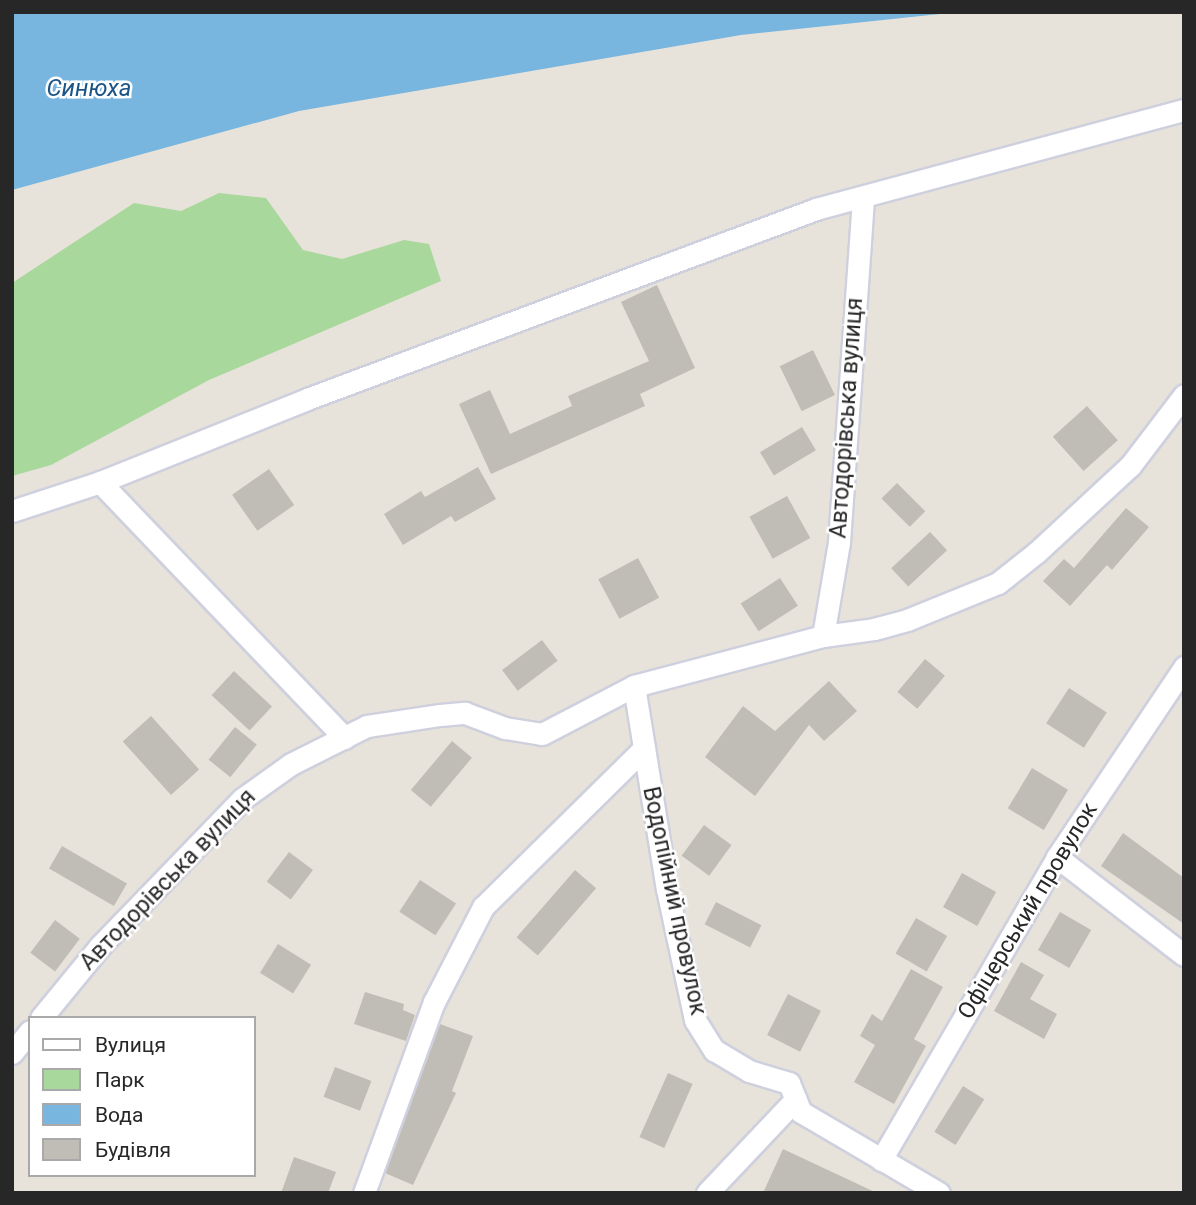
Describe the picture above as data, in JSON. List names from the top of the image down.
{
  "streets": {
    "street": ["Автодорівська вулиця", "Водопійний провулок", "Офіцерський провулок"]
  },
  "crossings": [
    ["Автодорівська вулиця", "Водопійний провулок"],
    ["Водопійний провулок", "Офіцерський провулок"]
  ],
  "water": ["Синюха"],
  "legend": [
    "Вулиця",
    "Парк",
    "Вода",
    "Будівля"
  ]
}
